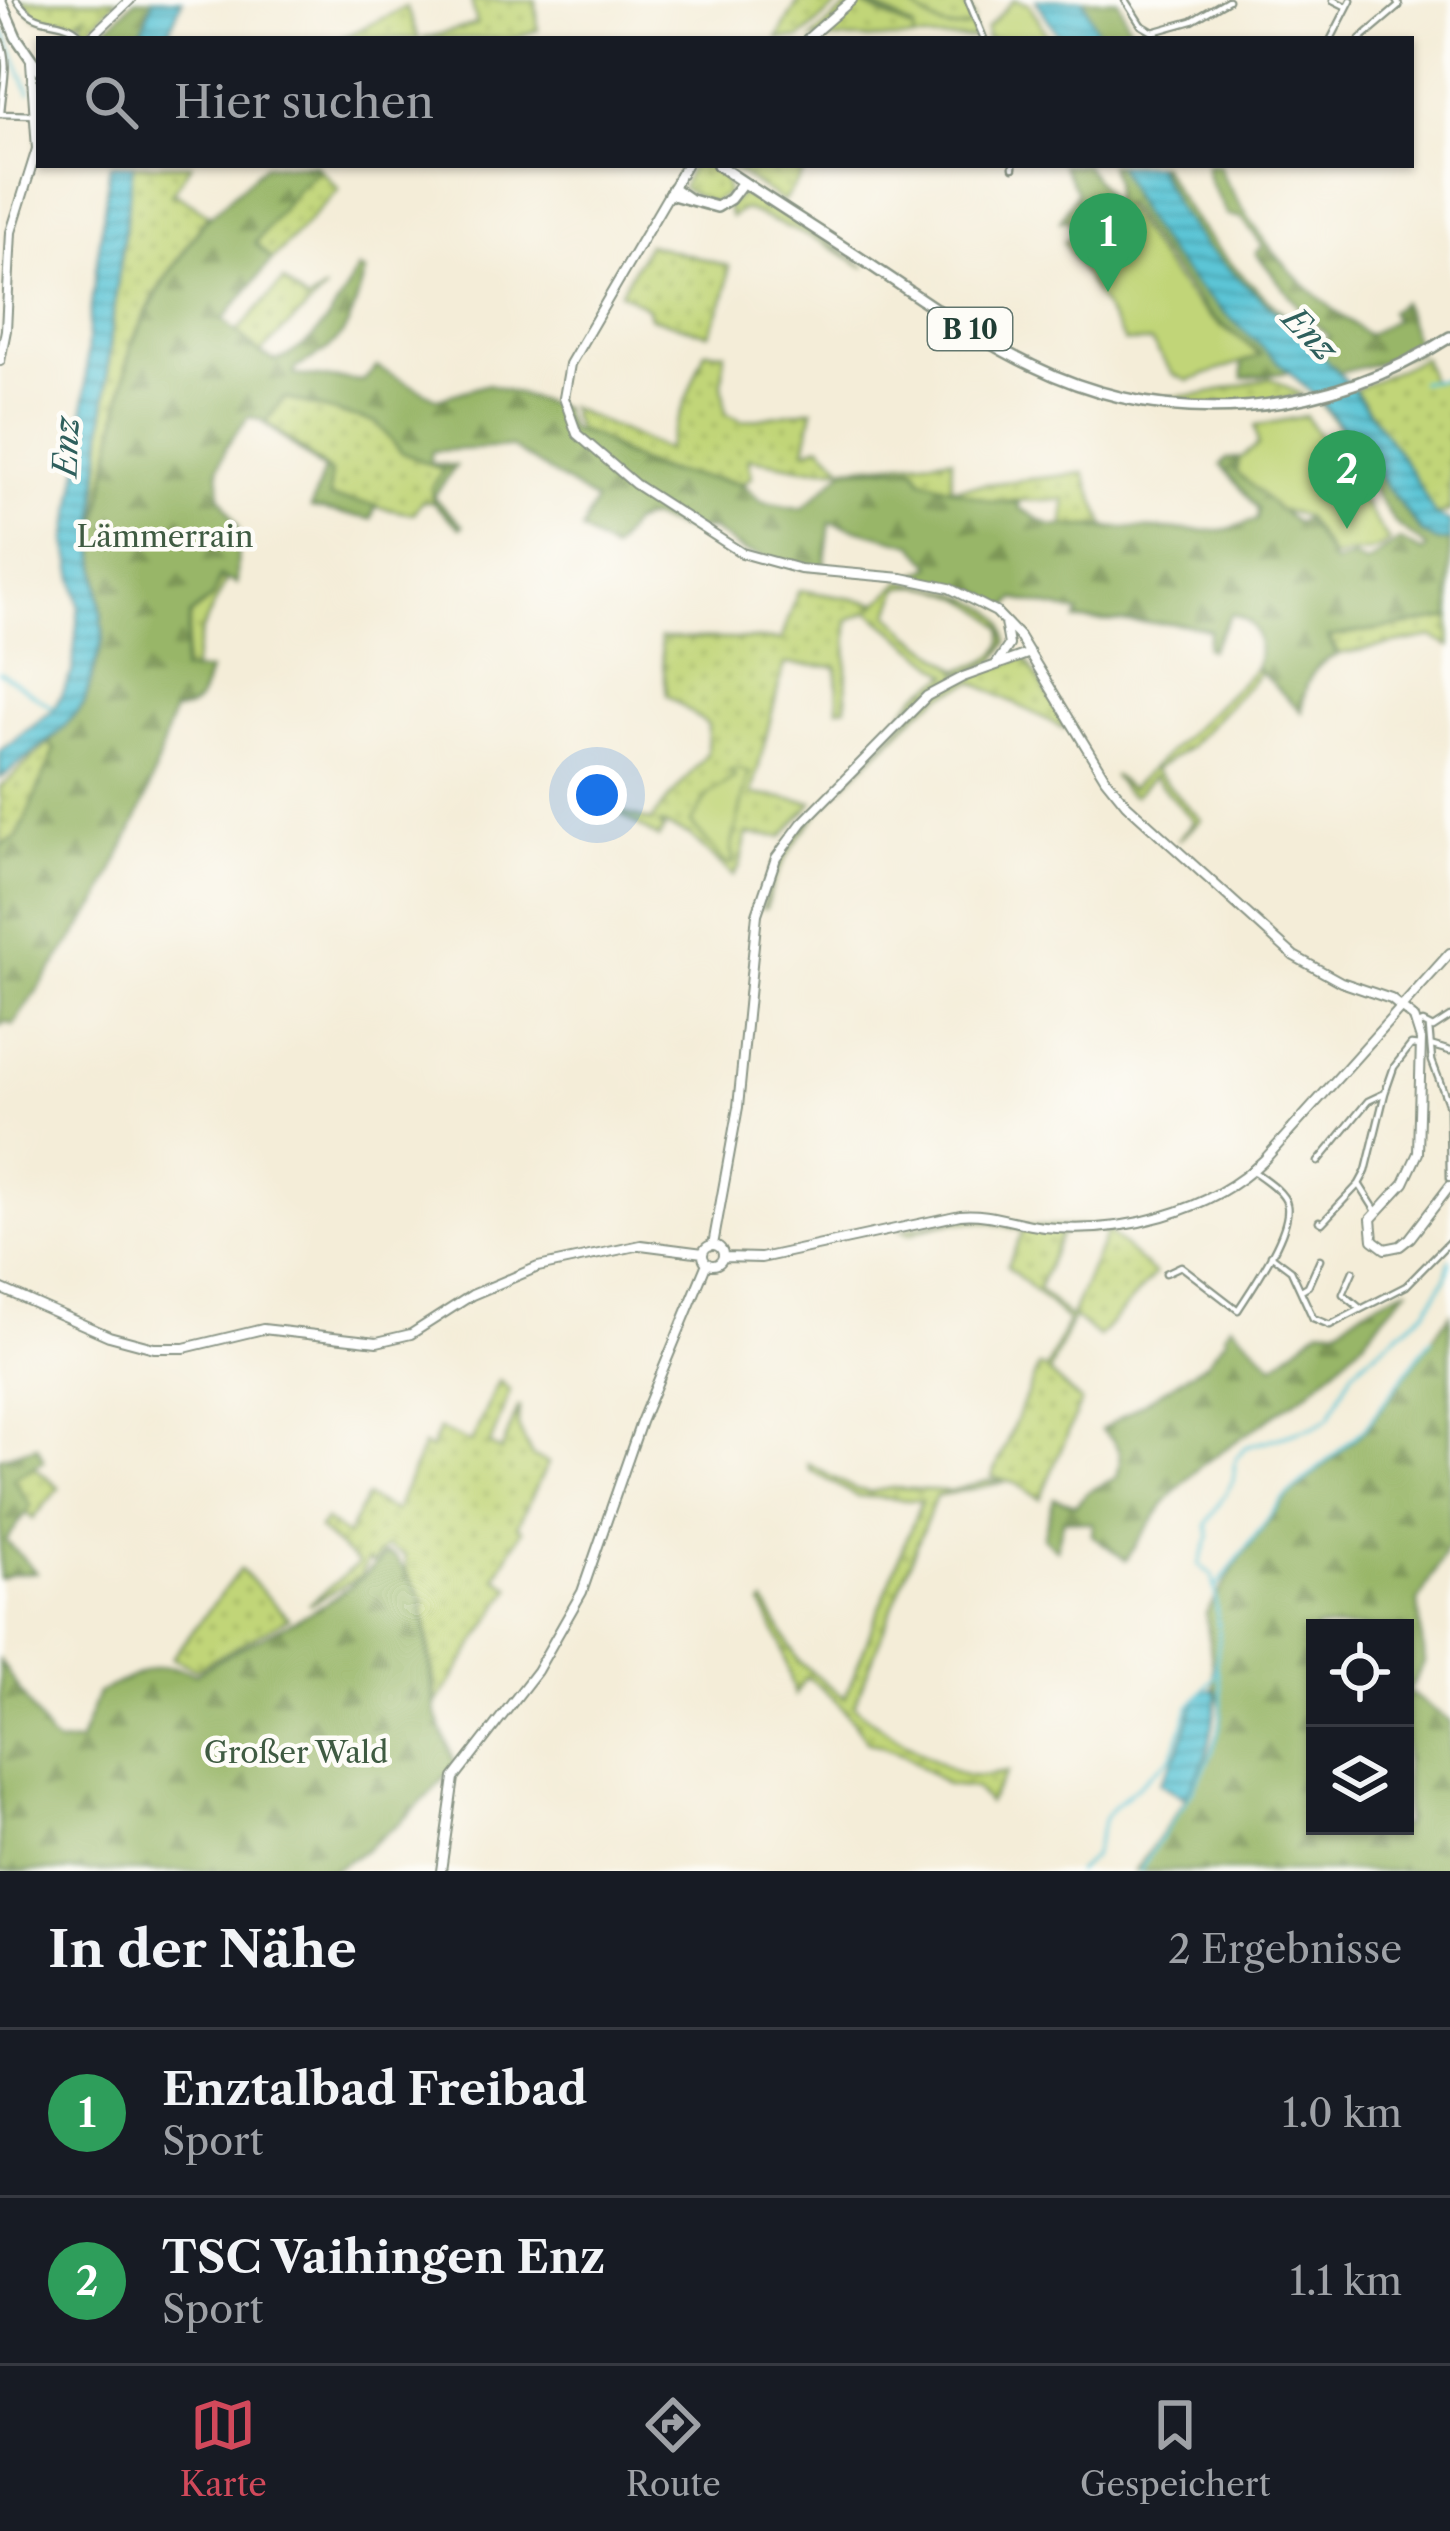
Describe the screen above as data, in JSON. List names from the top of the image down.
{
  "streets": {
    "main road": ["B 10"]
  },
  "water": ["Enz"],
  "parks": ["Lämmerrain", "Großer Wald"],
  "page": {
    "search": "Hier suchen",
    "pins": ["1", "2"],
    "heading": ["In der Nähe", "2 Ergebnisse"],
    "list": [
      {
        "mark": "1",
        "name": "Enztalbad Freibad",
        "note": "Sport",
        "value": "1.0 km"
      },
      {
        "mark": "2",
        "name": "TSC Vaihingen Enz",
        "note": "Sport",
        "value": "1.1 km"
      }
    ],
    "nav": ["Karte", "Route", "Gespeichert"]
  }
}
